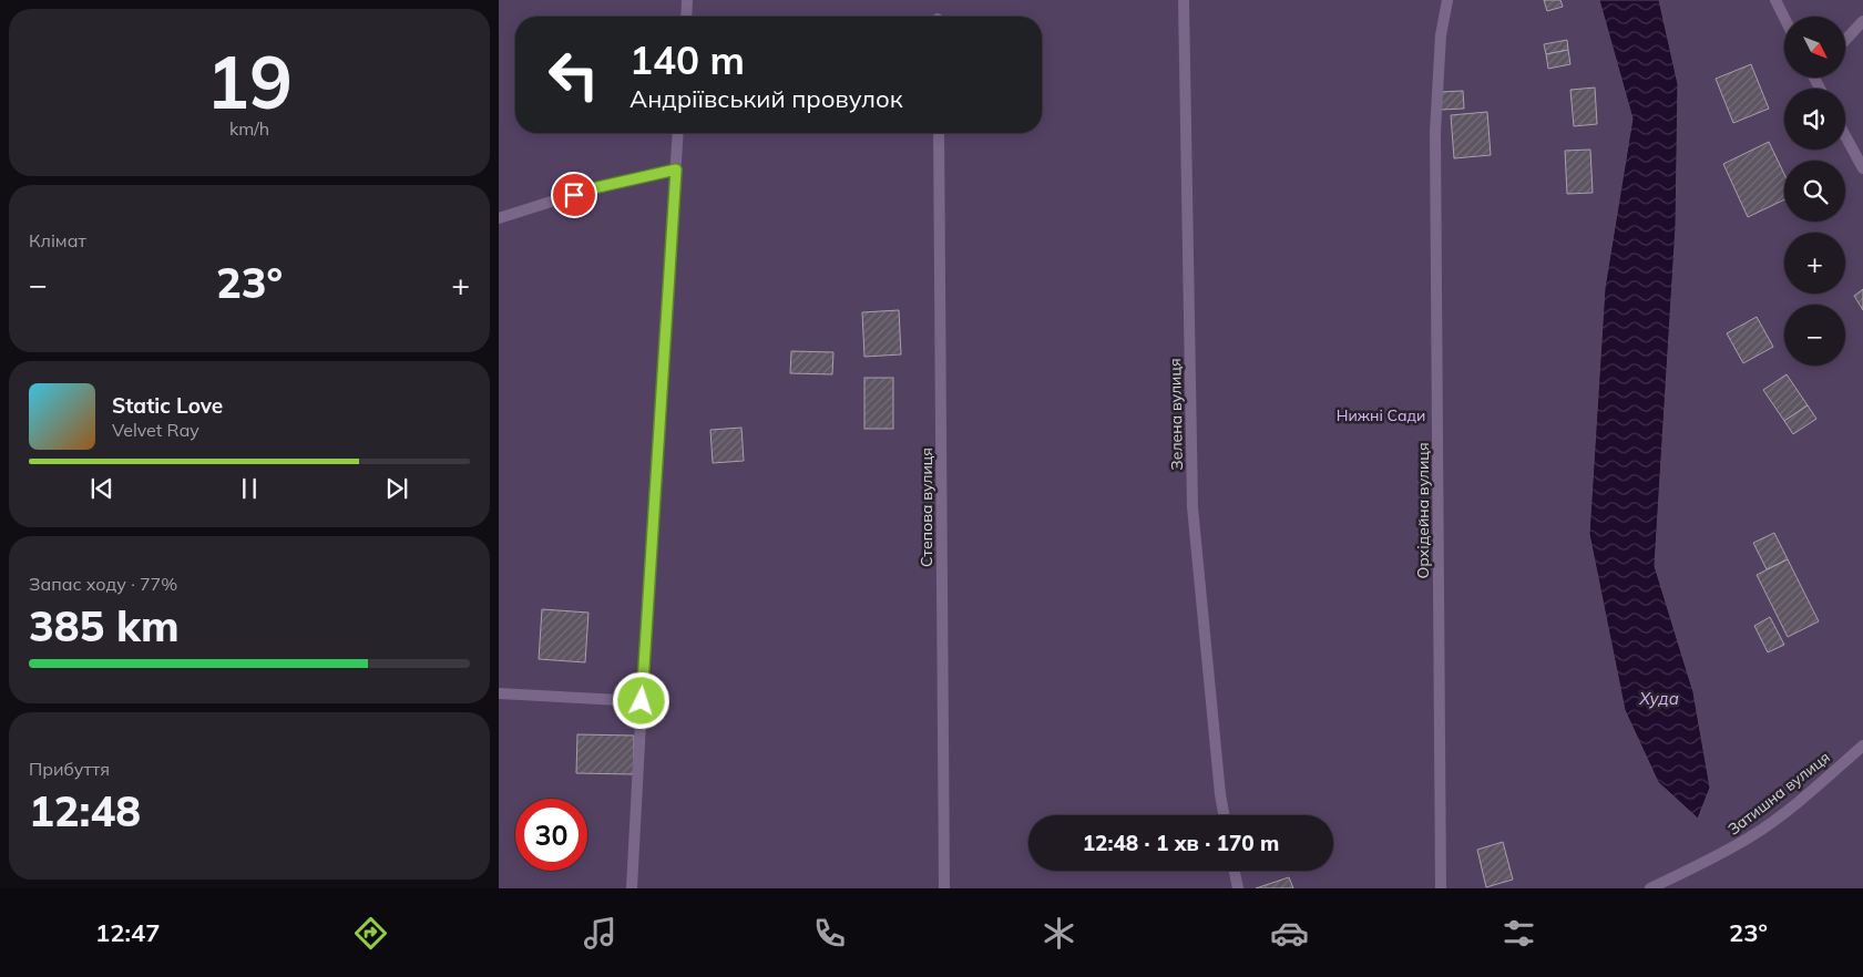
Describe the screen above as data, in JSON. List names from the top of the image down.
{
  "streets": {
    "street": [
      "Зелена вулиця",
      "Степова вулиця",
      "Орхідейна вулиця",
      "Затишна вулиця"
    ]
  },
  "water": ["Худа"],
  "parks": ["Нижні Сади"],
  "north": "bottom right",
  "page": {
    "tile": [
      ["19", "km/h"],
      "Клімат",
      ["Запас ходу · 77%", "385 km"],
      ["Прибуття", "12:48"]
    ],
    "map_buttons": ["+", "−"],
    "turn": ["140 m", "Андріївський провулок"],
    "heat": ["−", "23°", "+"],
    "song": ["Static Love", "Velvet Ray"],
    "limit": "30",
    "trip": "12:48 · 1 хв · 170 m",
    "tabs": ["12:47", "23°"]
  }
}
